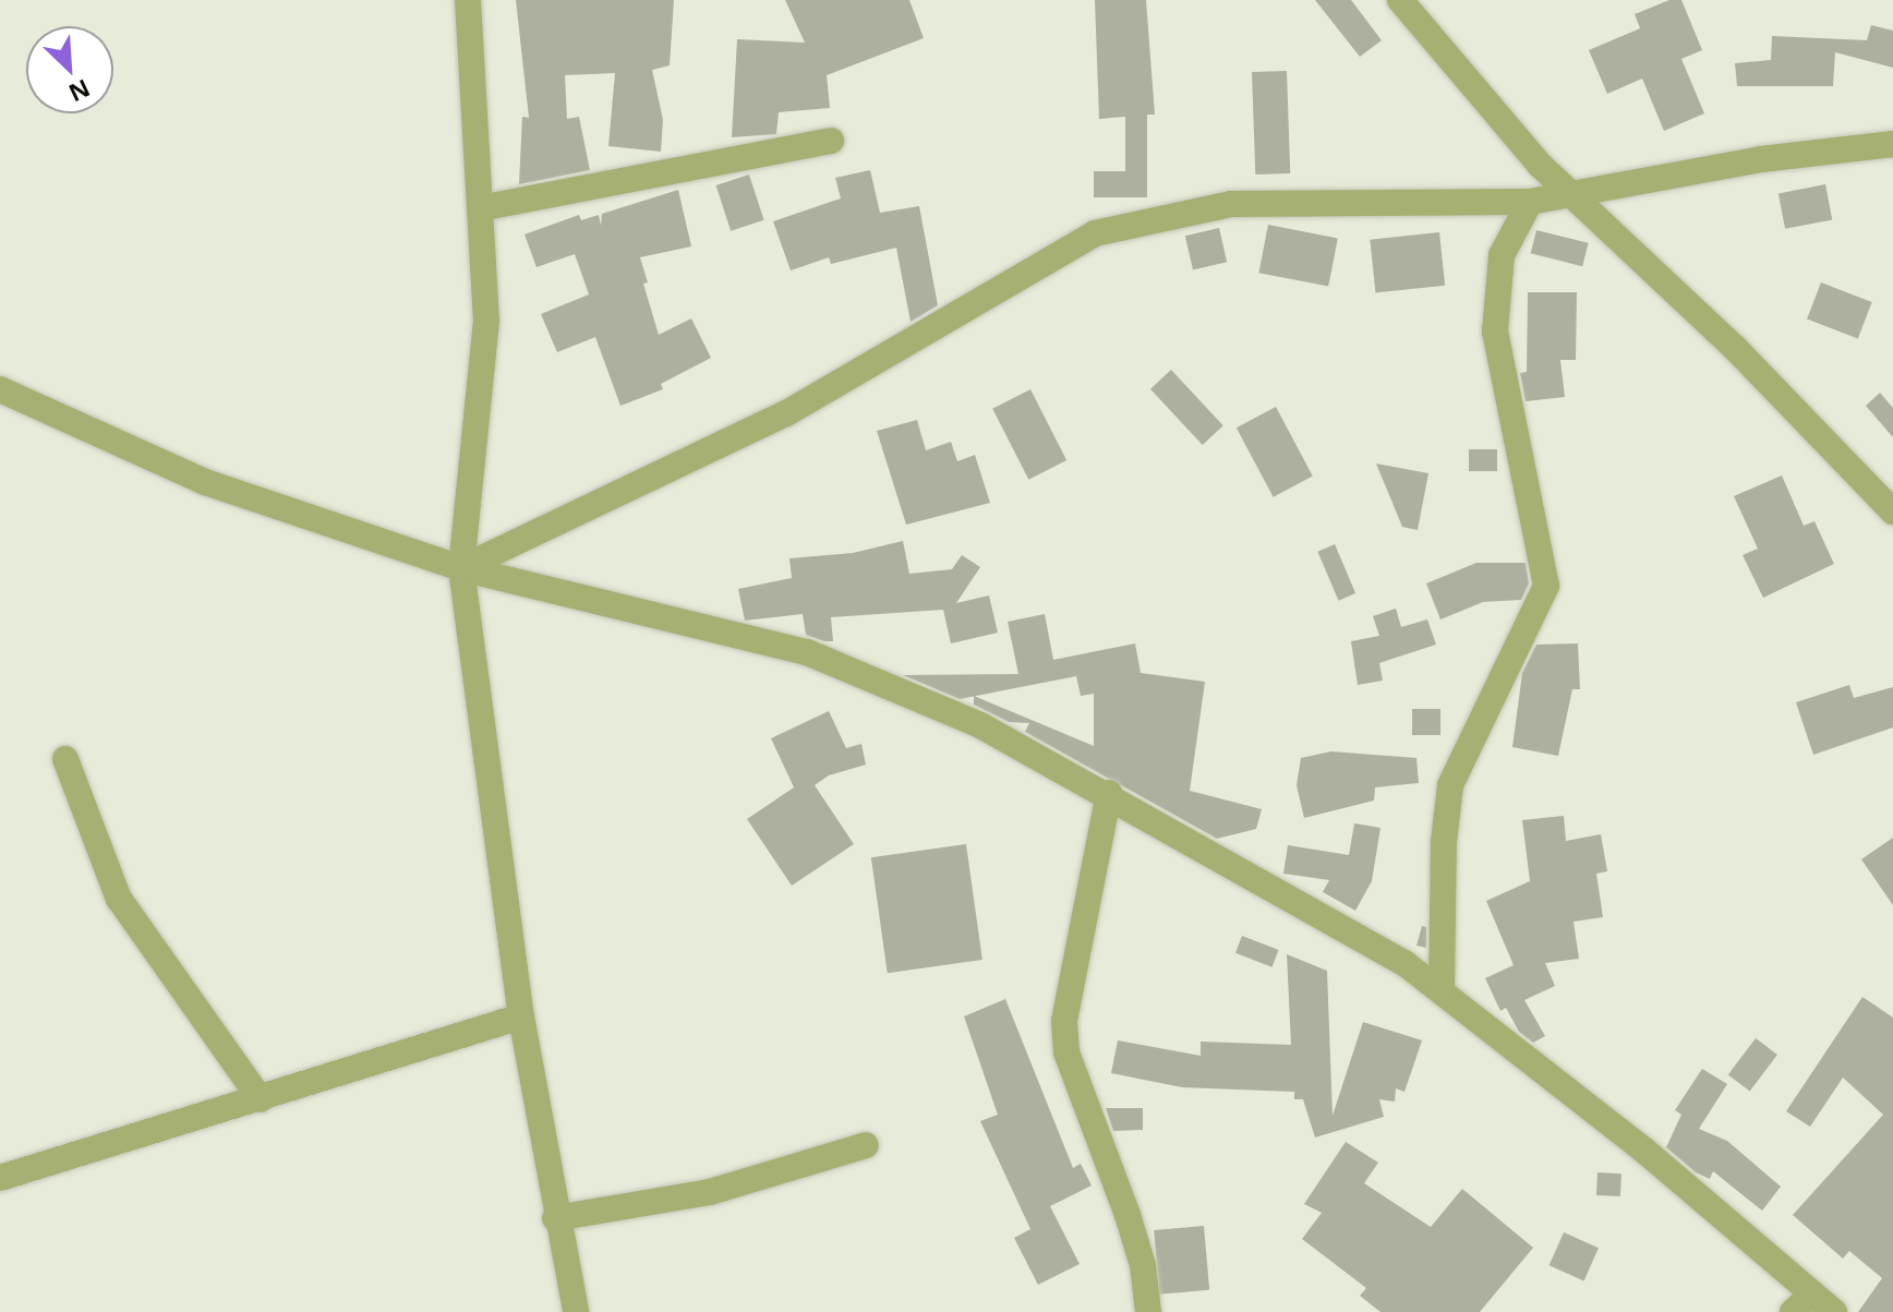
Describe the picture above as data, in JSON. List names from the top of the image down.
{
  "north": "bottom right"
}
